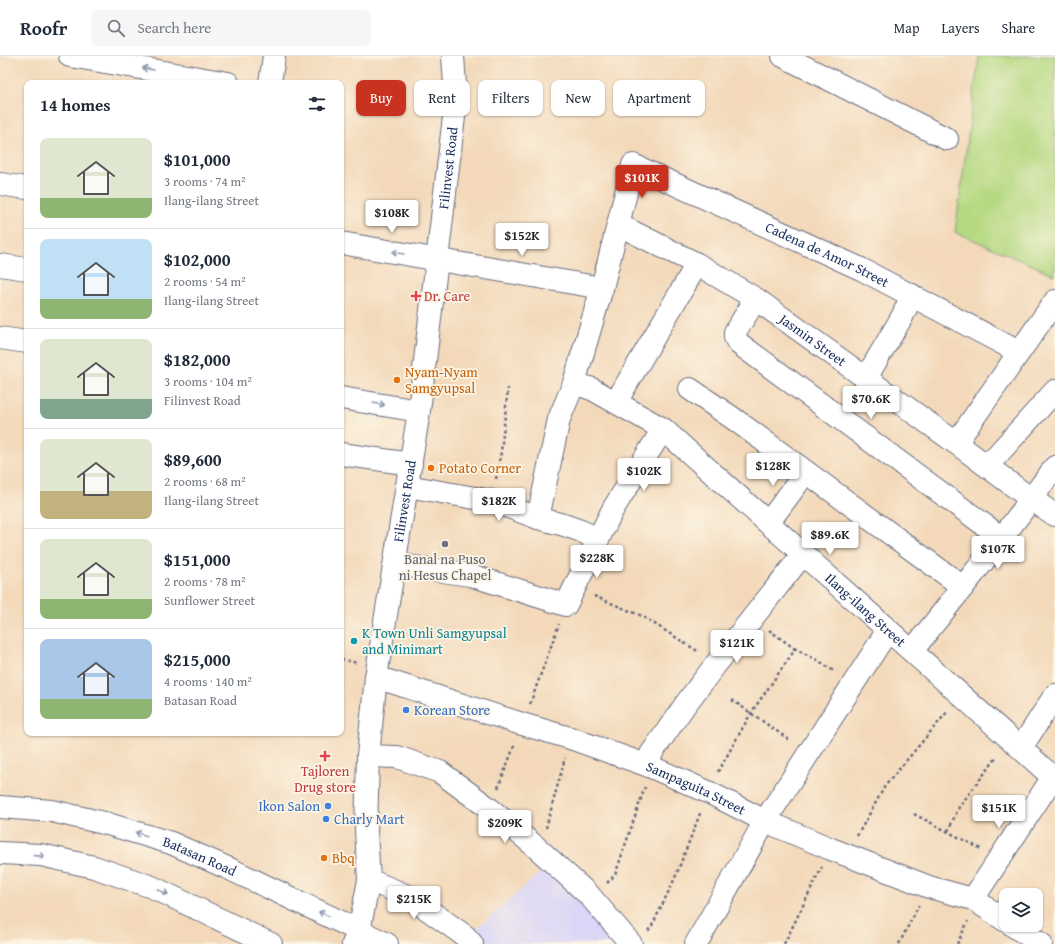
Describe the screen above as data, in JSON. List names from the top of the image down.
{
  "streets": {
    "street": [
      "Filinvest Road",
      "Cadena de Amor Street",
      "Jasmin Street",
      "Ilang-ilang Street",
      "Sampaguita Street",
      "Batasan Road"
    ]
  },
  "crossings": [
    ["Filinvest Road", "Sampaguita Street"],
    ["Filinvest Road", "Batasan Road"],
    ["Cadena de Amor Street", "Jasmin Street"]
  ],
  "places": {
    "health": ["Dr. Care", "Tajloren Drug store"],
    "other": [
      "Nyam-Nyam Samgyupsal",
      "Potato Corner",
      "Banal na Puso ni Hesus Chapel",
      "K Town Unli Samgyupsal and Minimart",
      "Korean Store",
      "Ikon Salon",
      "Charly Mart",
      "Bbq"
    ]
  },
  "page": {
    "header": "Roofr",
    "search": "Search here",
    "nav": ["Map", "Layers", "Share"],
    "chip": [
      "Buy",
      "Rent",
      "Filters",
      "New",
      "Apartment"
    ],
    "heading": "14 homes",
    "list": [
      {
        "name": "$101,000",
        "note": "3 rooms · 74 m² · Ilang-ilang Street"
      },
      {
        "name": "$102,000",
        "note": "2 rooms · 54 m² · Ilang-ilang Street"
      },
      {
        "name": "$182,000",
        "note": "3 rooms · 104 m² · Filinvest Road"
      },
      {
        "name": "$89,600",
        "note": "2 rooms · 68 m² · Ilang-ilang Street"
      },
      {
        "name": "$151,000",
        "note": "2 rooms · 78 m² · Sunflower Street"
      },
      {
        "name": "$215,000",
        "note": "4 rooms · 140 m² · Batasan Road"
      }
    ],
    "price": [
      "$101K",
      "$108K",
      "$152K",
      "$70.6K",
      "$128K",
      "$102K",
      "$182K",
      "$89.6K",
      "$107K",
      "$228K",
      "$121K",
      "$151K",
      "$209K",
      "$215K"
    ]
  }
}
